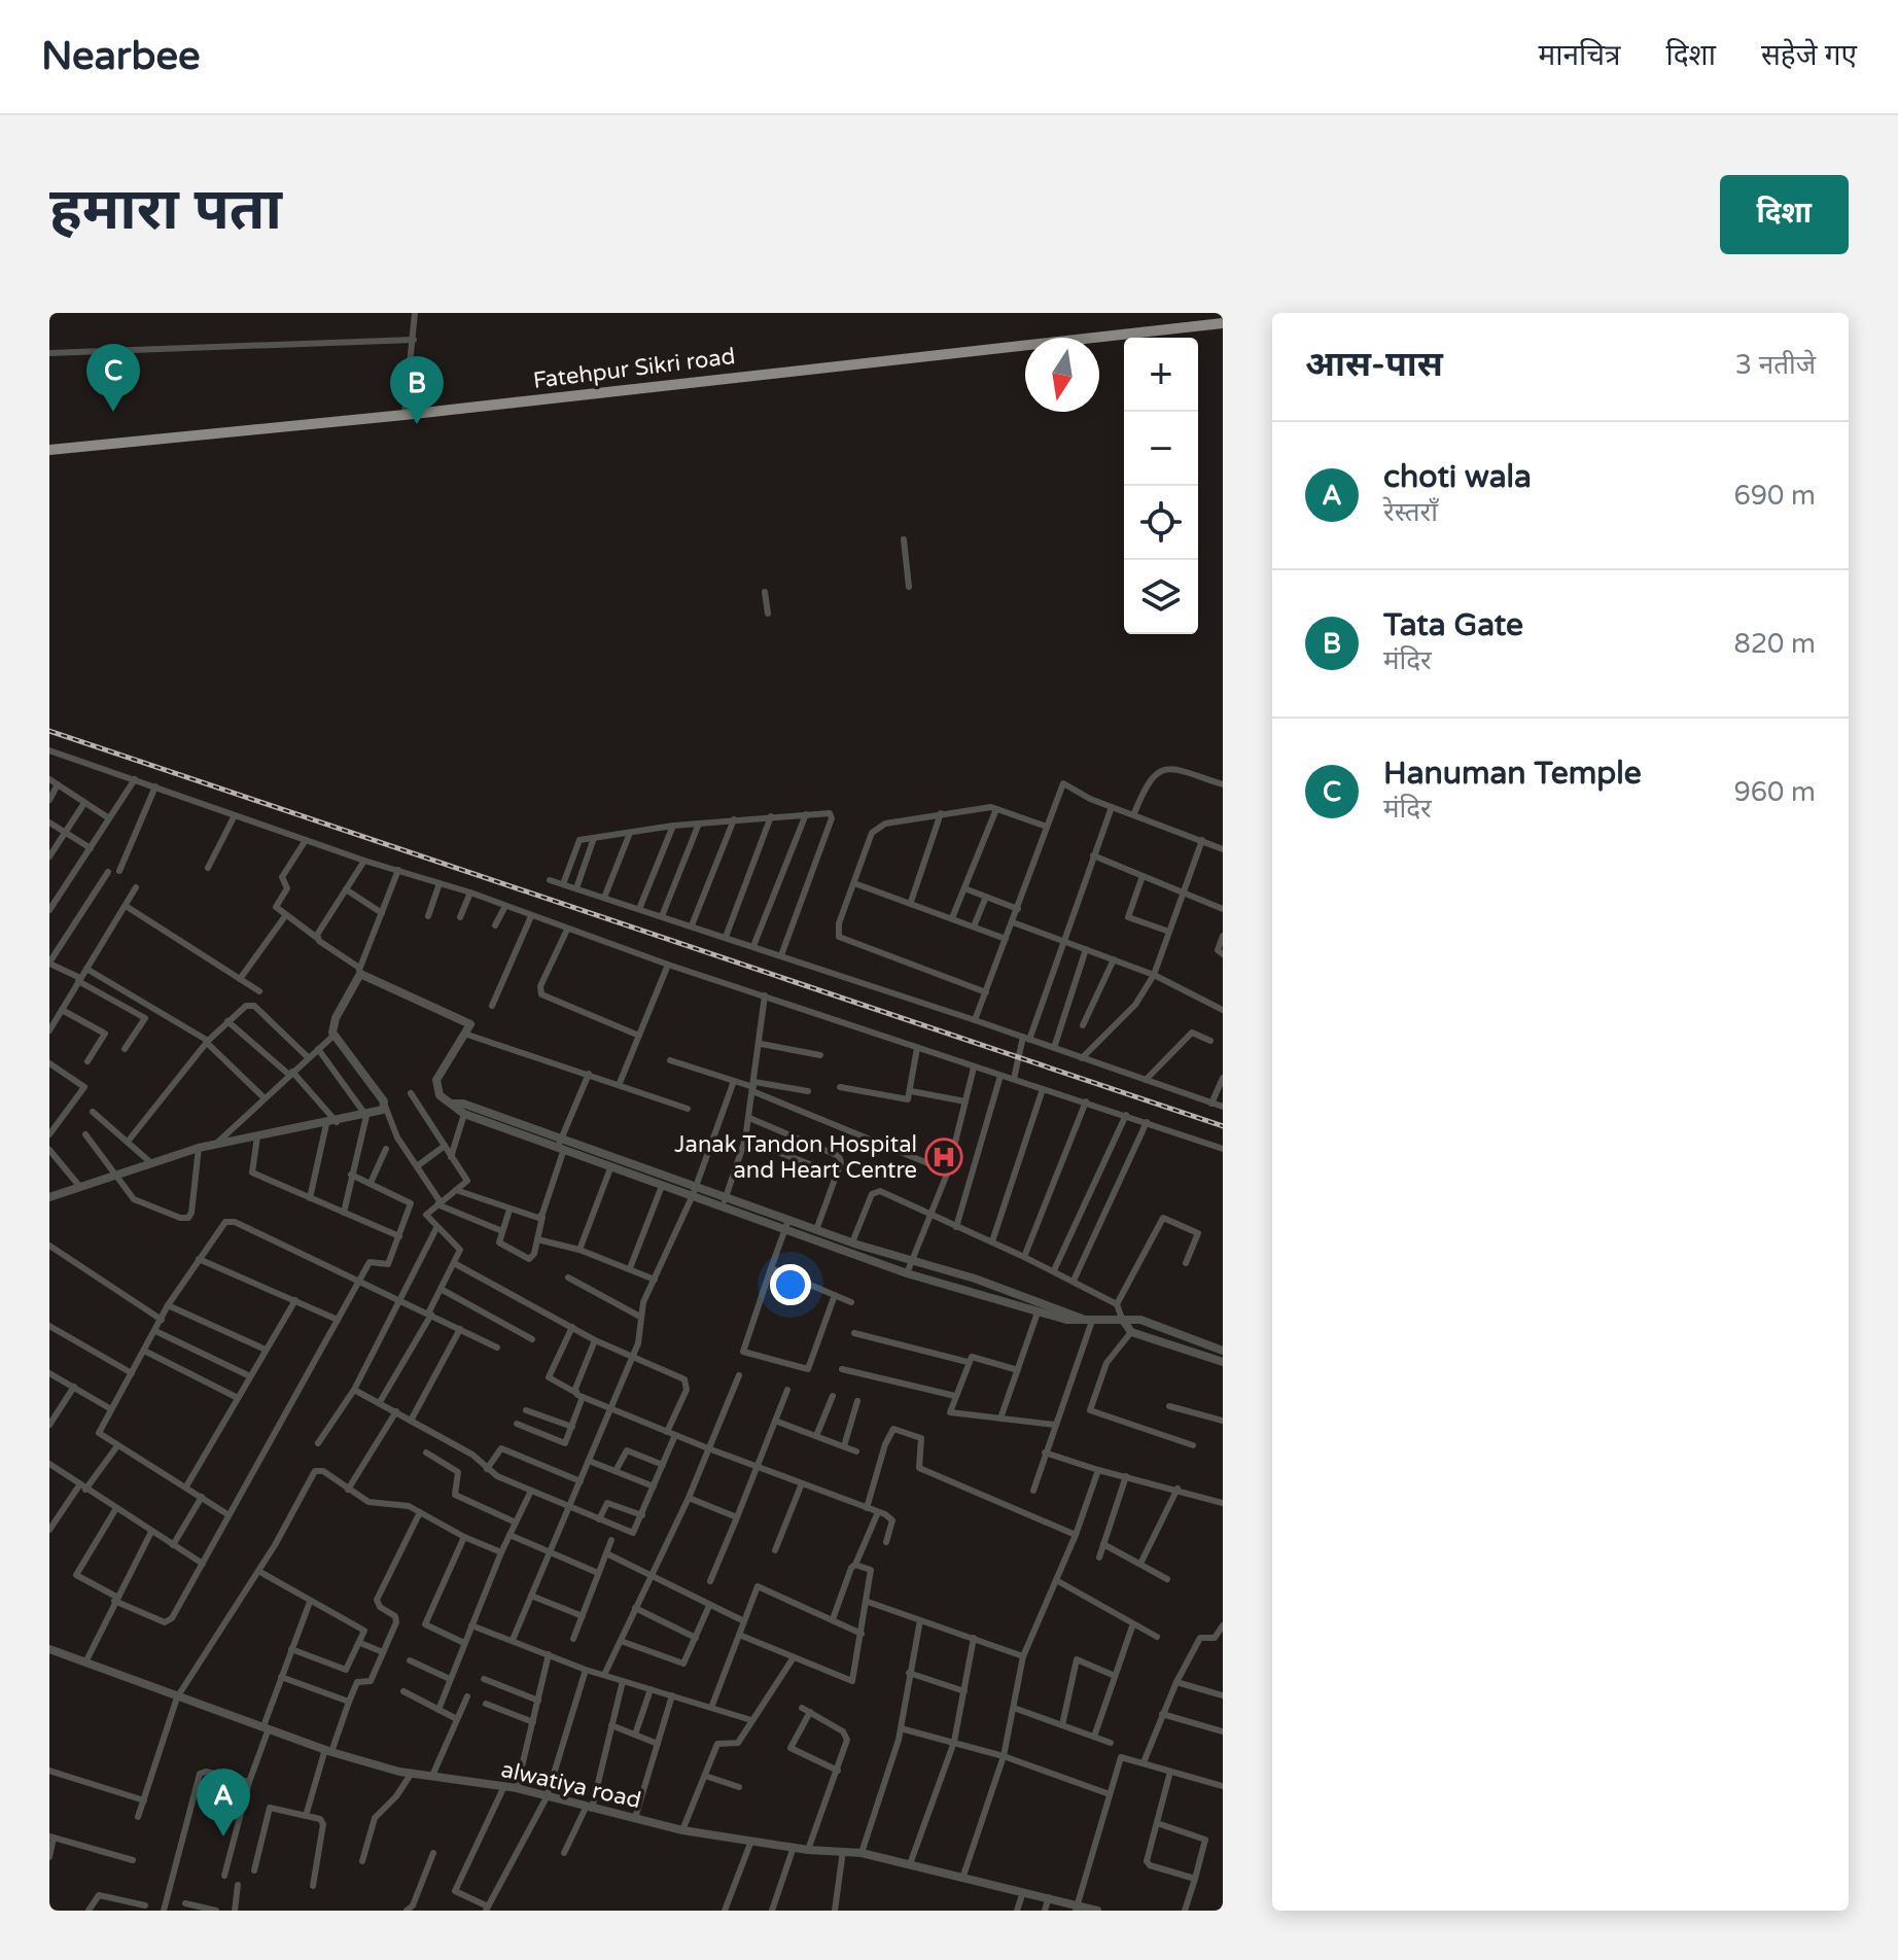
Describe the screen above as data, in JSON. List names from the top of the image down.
{
  "streets": {
    "main road": ["Fatehpur Sikri road"],
    "street": ["alwatiya road"]
  },
  "places": {
    "hospital": ["Janak Tandon Hospital and Heart Centre"]
  },
  "north": "bottom",
  "page": {
    "header": "Nearbee",
    "nav": ["मानचित्र", "दिशा", "सहेजे गए"],
    "buttons": "दिशा",
    "title": "हमारा पता",
    "heading": ["आस-पास", "3 नतीजे"],
    "map_buttons": ["+", "−"],
    "pins": ["C", "B", "A"],
    "list": [
      {
        "mark": "A",
        "name": "choti wala",
        "note": "रेस्तराँ",
        "value": "690 m"
      },
      {
        "mark": "B",
        "name": "Tata Gate",
        "note": "मंदिर",
        "value": "820 m"
      },
      {
        "mark": "C",
        "name": "Hanuman Temple",
        "note": "मंदिर",
        "value": "960 m"
      }
    ]
  }
}
